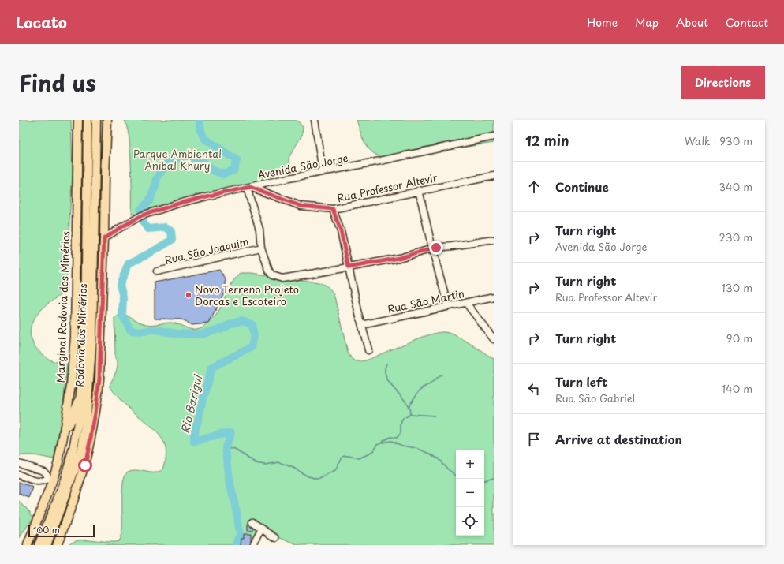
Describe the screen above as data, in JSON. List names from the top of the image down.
{
  "streets": {
    "main road": ["Marginal Rodovia dos Minérios", "Rodovia dos Minérios"],
    "street": [
      "Avenida São Jorge",
      "Rua Professor Altevir",
      "Rua São Joaquim",
      "Rua São Martin"
    ]
  },
  "crossings": [
    ["Avenida São Jorge", "Rua Professor Altevir"]
  ],
  "water": ["Rio Barigui"],
  "parks": ["Parque Ambiental Anibal Khury"],
  "places": ["Novo Terreno Projeto Dorcas e Escoteiro"],
  "scale_bar": "100 m",
  "page": {
    "header": "Locato",
    "nav": [
      "Home",
      "Map",
      "About",
      "Contact"
    ],
    "title": "Find us",
    "buttons": "Directions",
    "heading": ["12 min", "Walk · 930 m"],
    "list": [
      ["Continue", "340 m"],
      ["Turn right", "Avenida São Jorge", "230 m"],
      ["Turn right", "Rua Professor Altevir", "130 m"],
      ["Turn right", "90 m"],
      ["Turn left", "Rua São Gabriel", "140 m"],
      "Arrive at destination"
    ],
    "map_buttons": ["+", "−"],
    "scale": "100 m"
  }
}
